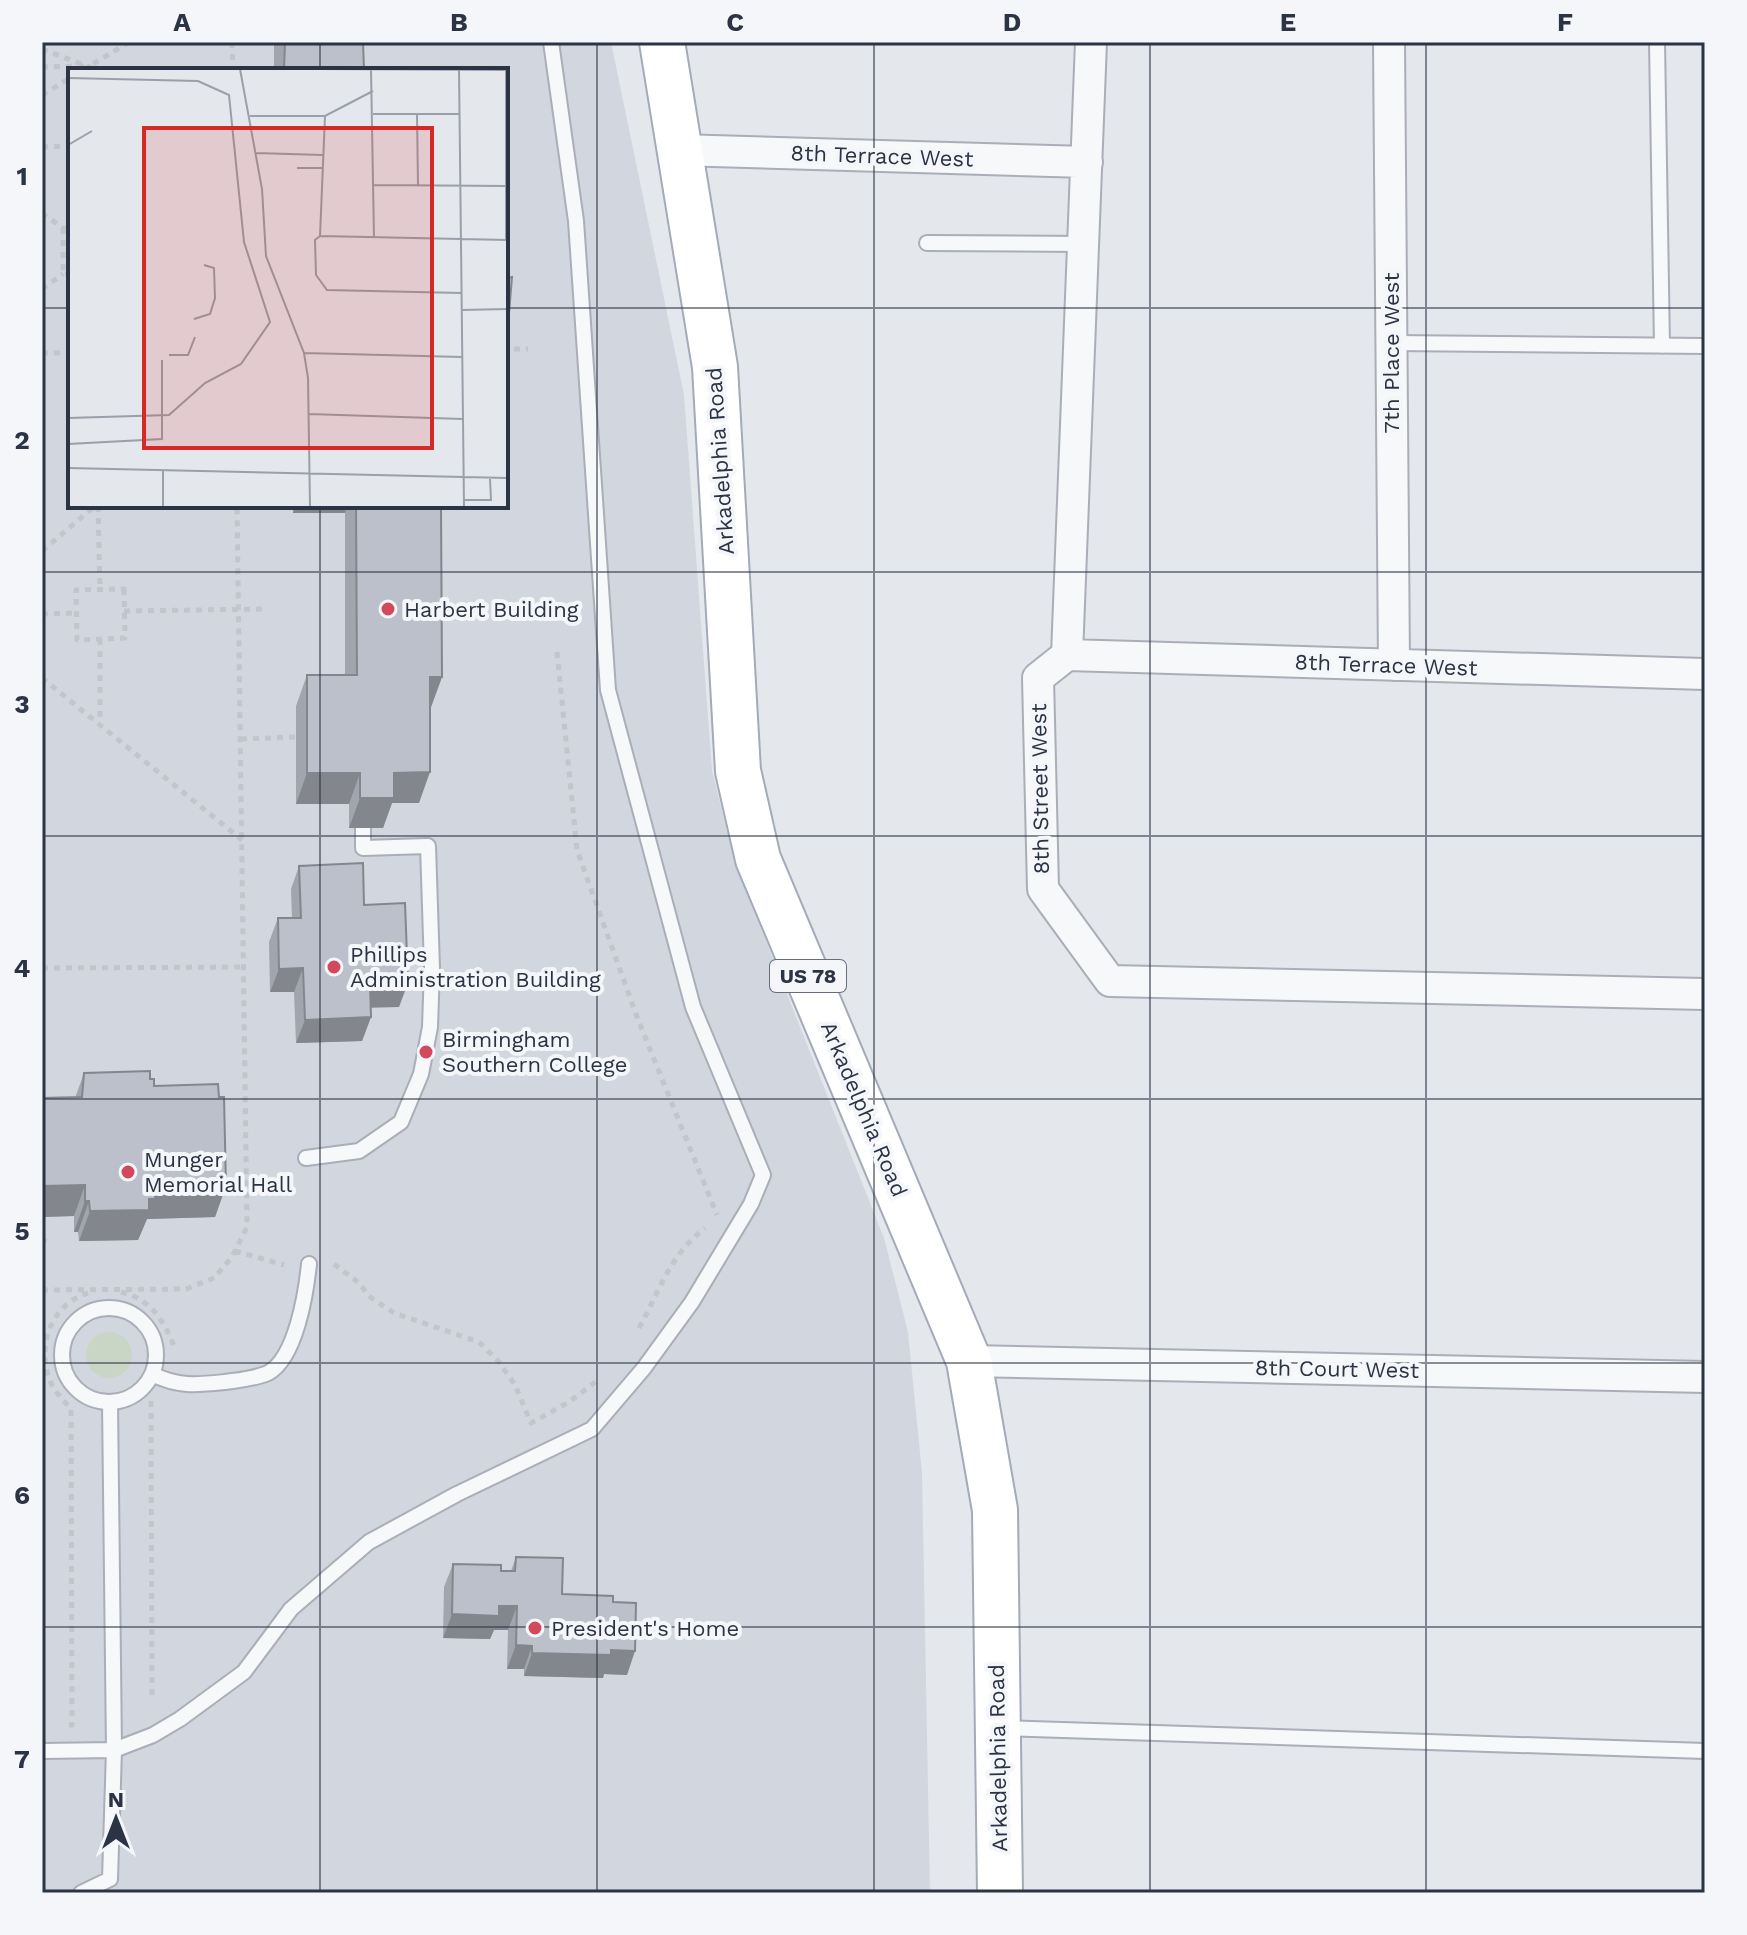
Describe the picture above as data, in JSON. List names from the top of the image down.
{
  "streets": {
    "main road": ["Arkadelphia Road", "US 78"],
    "street": [
      "8th Terrace West",
      "7th Place West",
      "8th Street West",
      "8th Court West"
    ]
  },
  "crossings": [
    ["8th Terrace West", "7th Place West"],
    ["8th Terrace West", "Arkadelphia Road"],
    ["8th Terrace West", "8th Street West"],
    ["Arkadelphia Road", "8th Court West"]
  ],
  "places": [
    "Harbert Building",
    "Phillips Administration Building",
    "Birmingham Southern College",
    "Munger Memorial Hall",
    "President's Home"
  ],
  "north": "top",
  "grid": {
    "columns": [
      "A",
      "B",
      "C",
      "D",
      "E",
      "F"
    ],
    "rows": [
      "1",
      "2",
      "3",
      "4",
      "5",
      "6",
      "7"
    ]
  }
}
